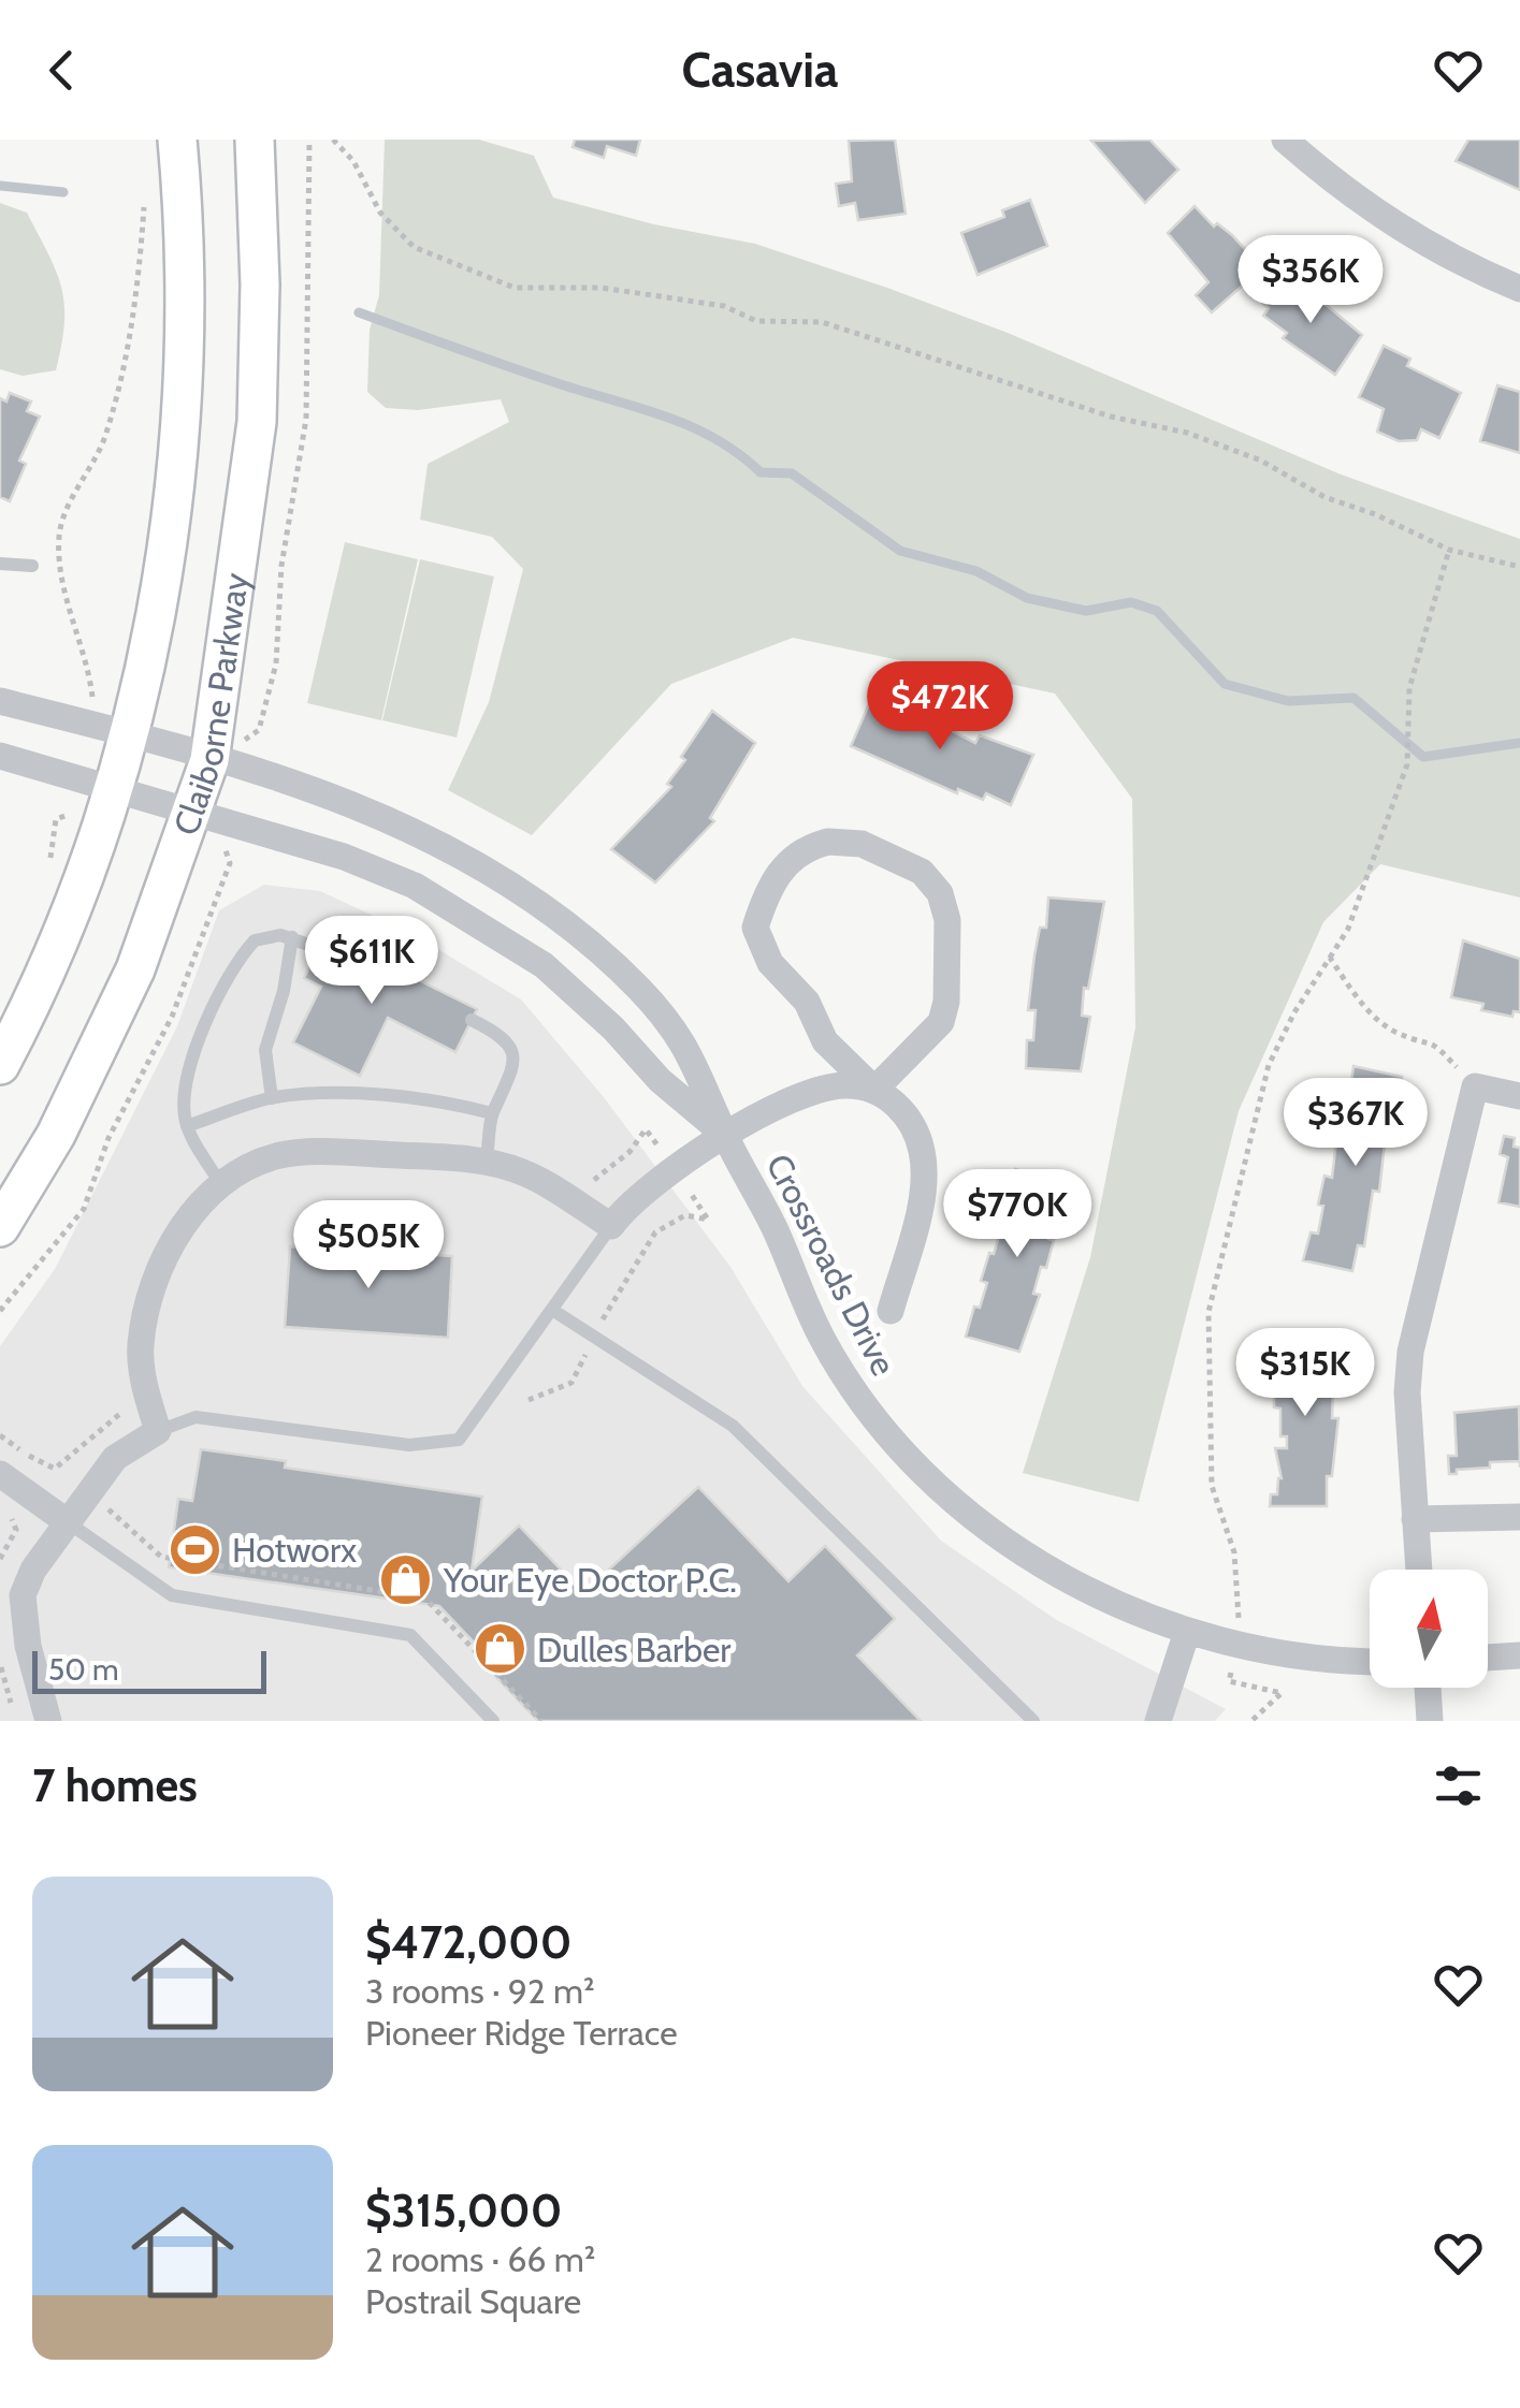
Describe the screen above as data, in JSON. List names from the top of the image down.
{
  "streets": {
    "main road": ["Claiborne Parkway"],
    "street": ["Crossroads Drive"]
  },
  "crossings": [
    ["Claiborne Parkway", "Crossroads Drive"]
  ],
  "places": {
    "sports": ["Hotworx"],
    "shop": ["Your Eye Doctor P.C.", "Dulles Barber"]
  },
  "scale_bar": "50 m",
  "north": "top",
  "page": {
    "header": "Casavia",
    "price": [
      "$356K",
      "$472K",
      "$611K",
      "$367K",
      "$770K",
      "$505K",
      "$315K"
    ],
    "scale": "50 m",
    "heading": "7 homes",
    "list": [
      {
        "name": "$472,000",
        "note": "3 rooms · 92 m² · Pioneer Ridge Terrace"
      },
      {
        "name": "$315,000",
        "note": "2 rooms · 66 m² · Postrail Square"
      }
    ]
  }
}
